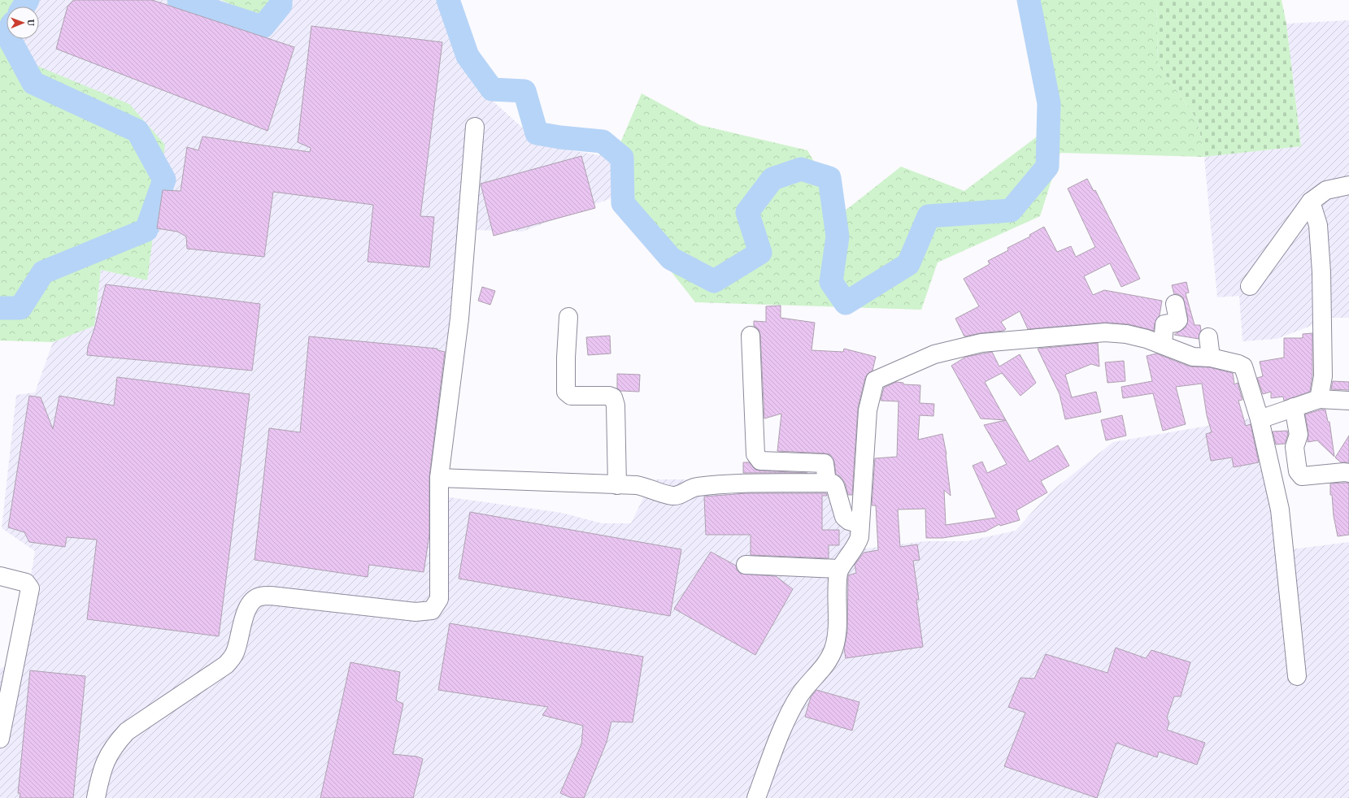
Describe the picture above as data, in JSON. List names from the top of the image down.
{
  "north": "right"
}
